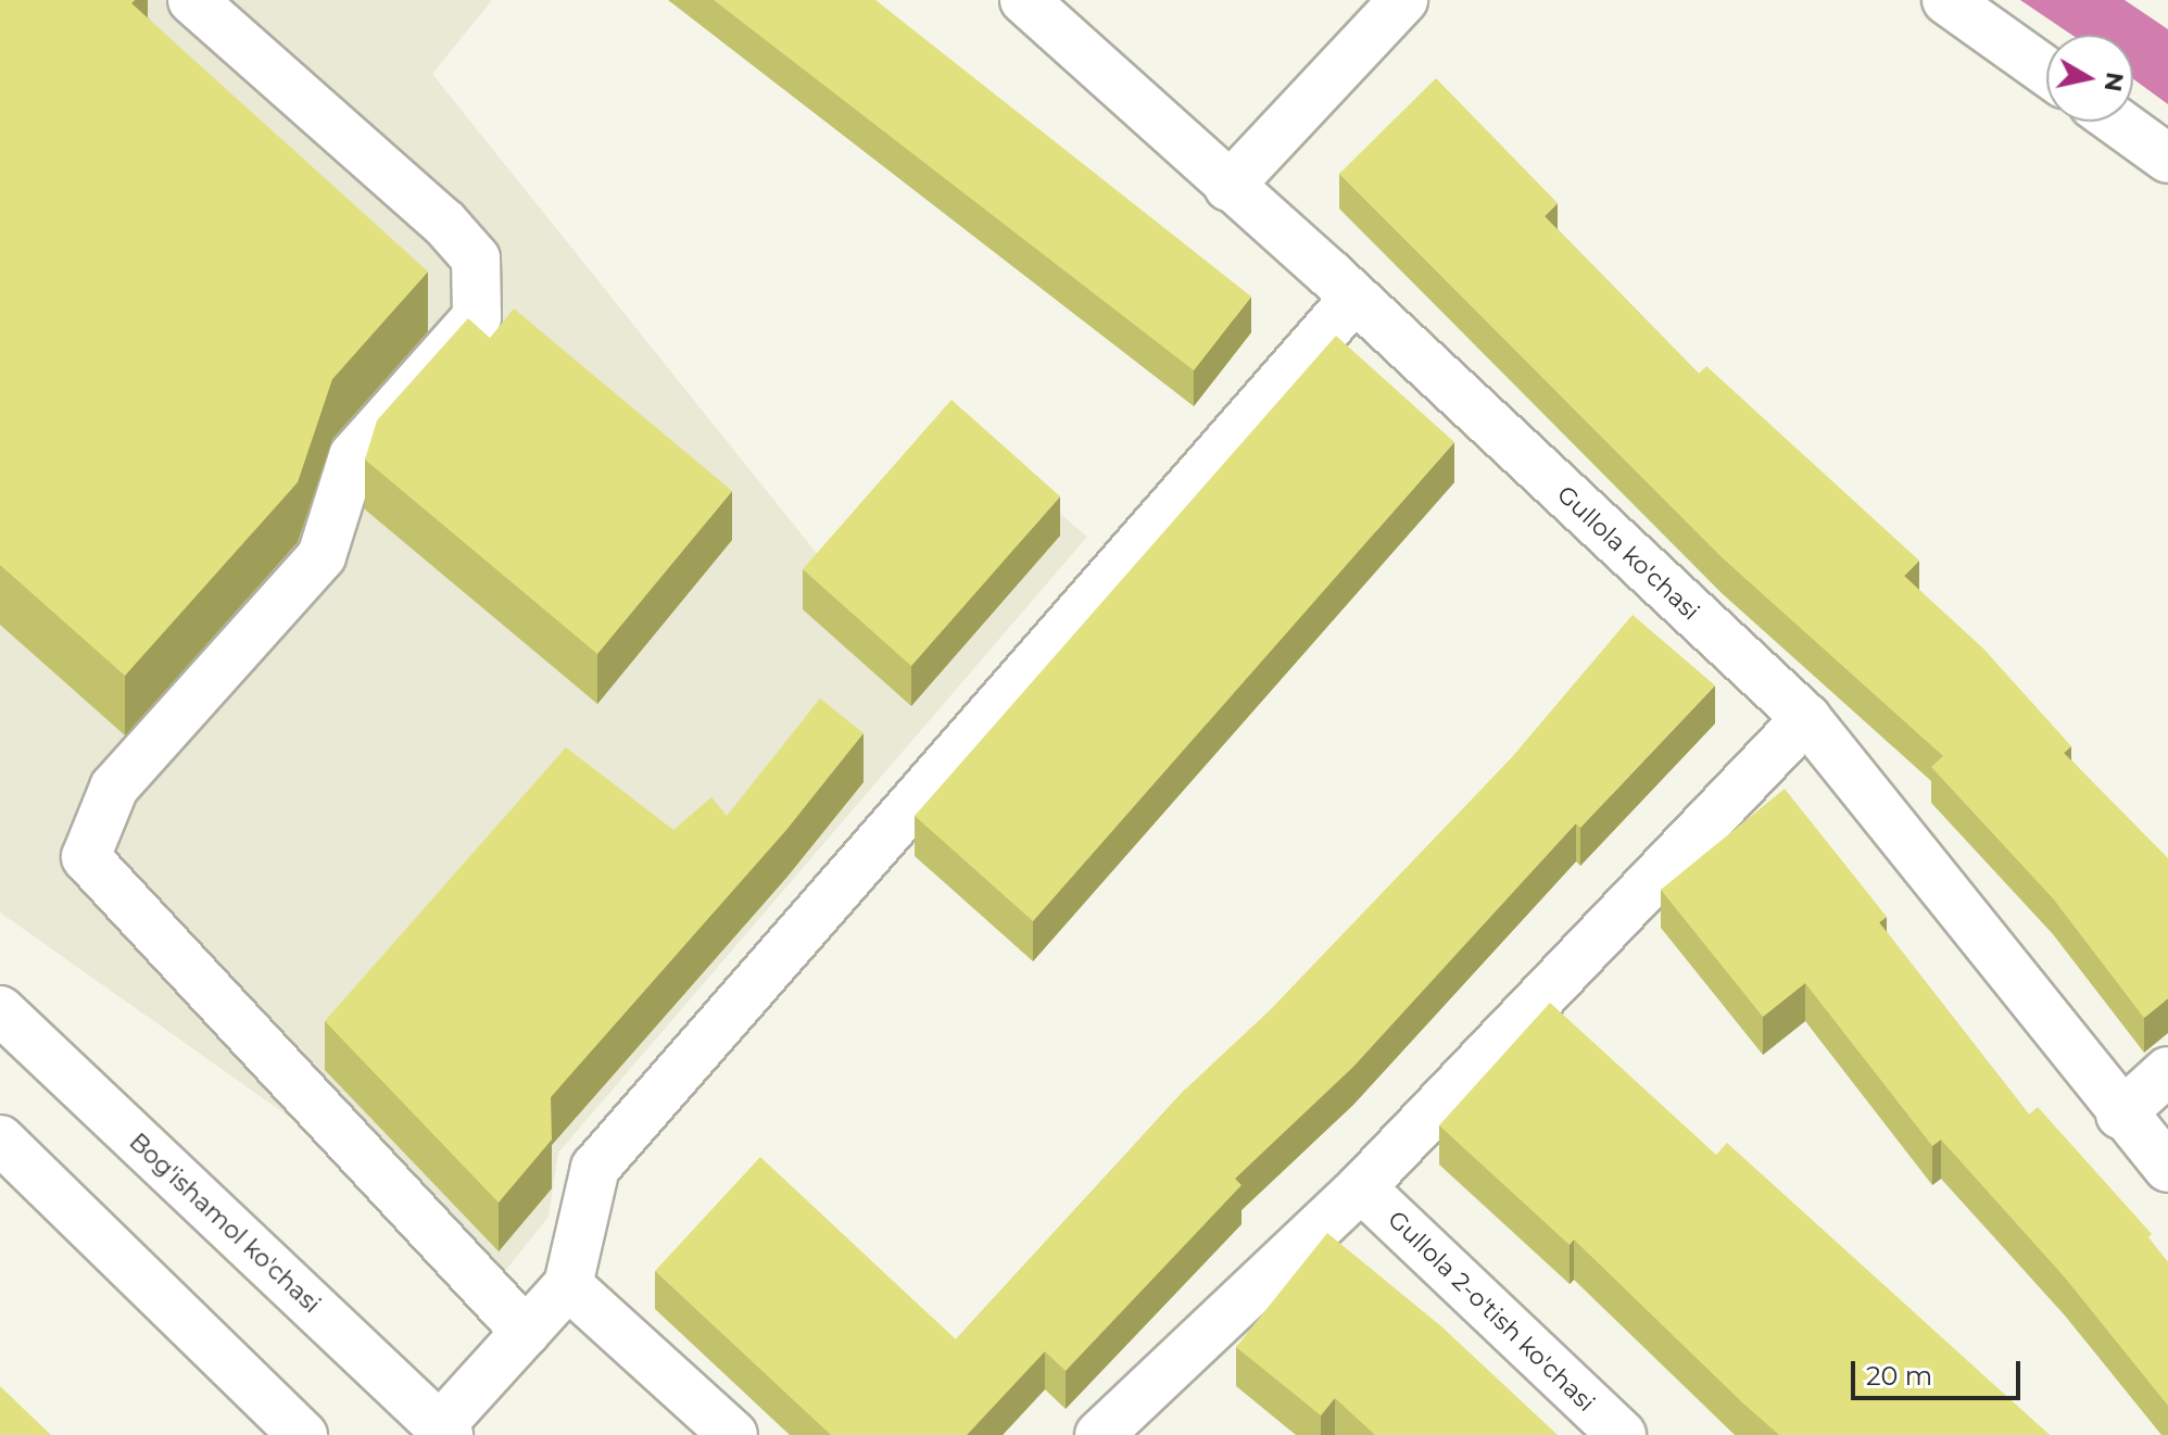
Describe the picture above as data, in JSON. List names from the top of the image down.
{
  "streets": {
    "street": ["Gullola ko'chasi", "Bog'ishamol ko'chasi", "Gullola 2-o'tish ko'chasi"]
  },
  "scale_bar": "20 m",
  "north": "right"
}
